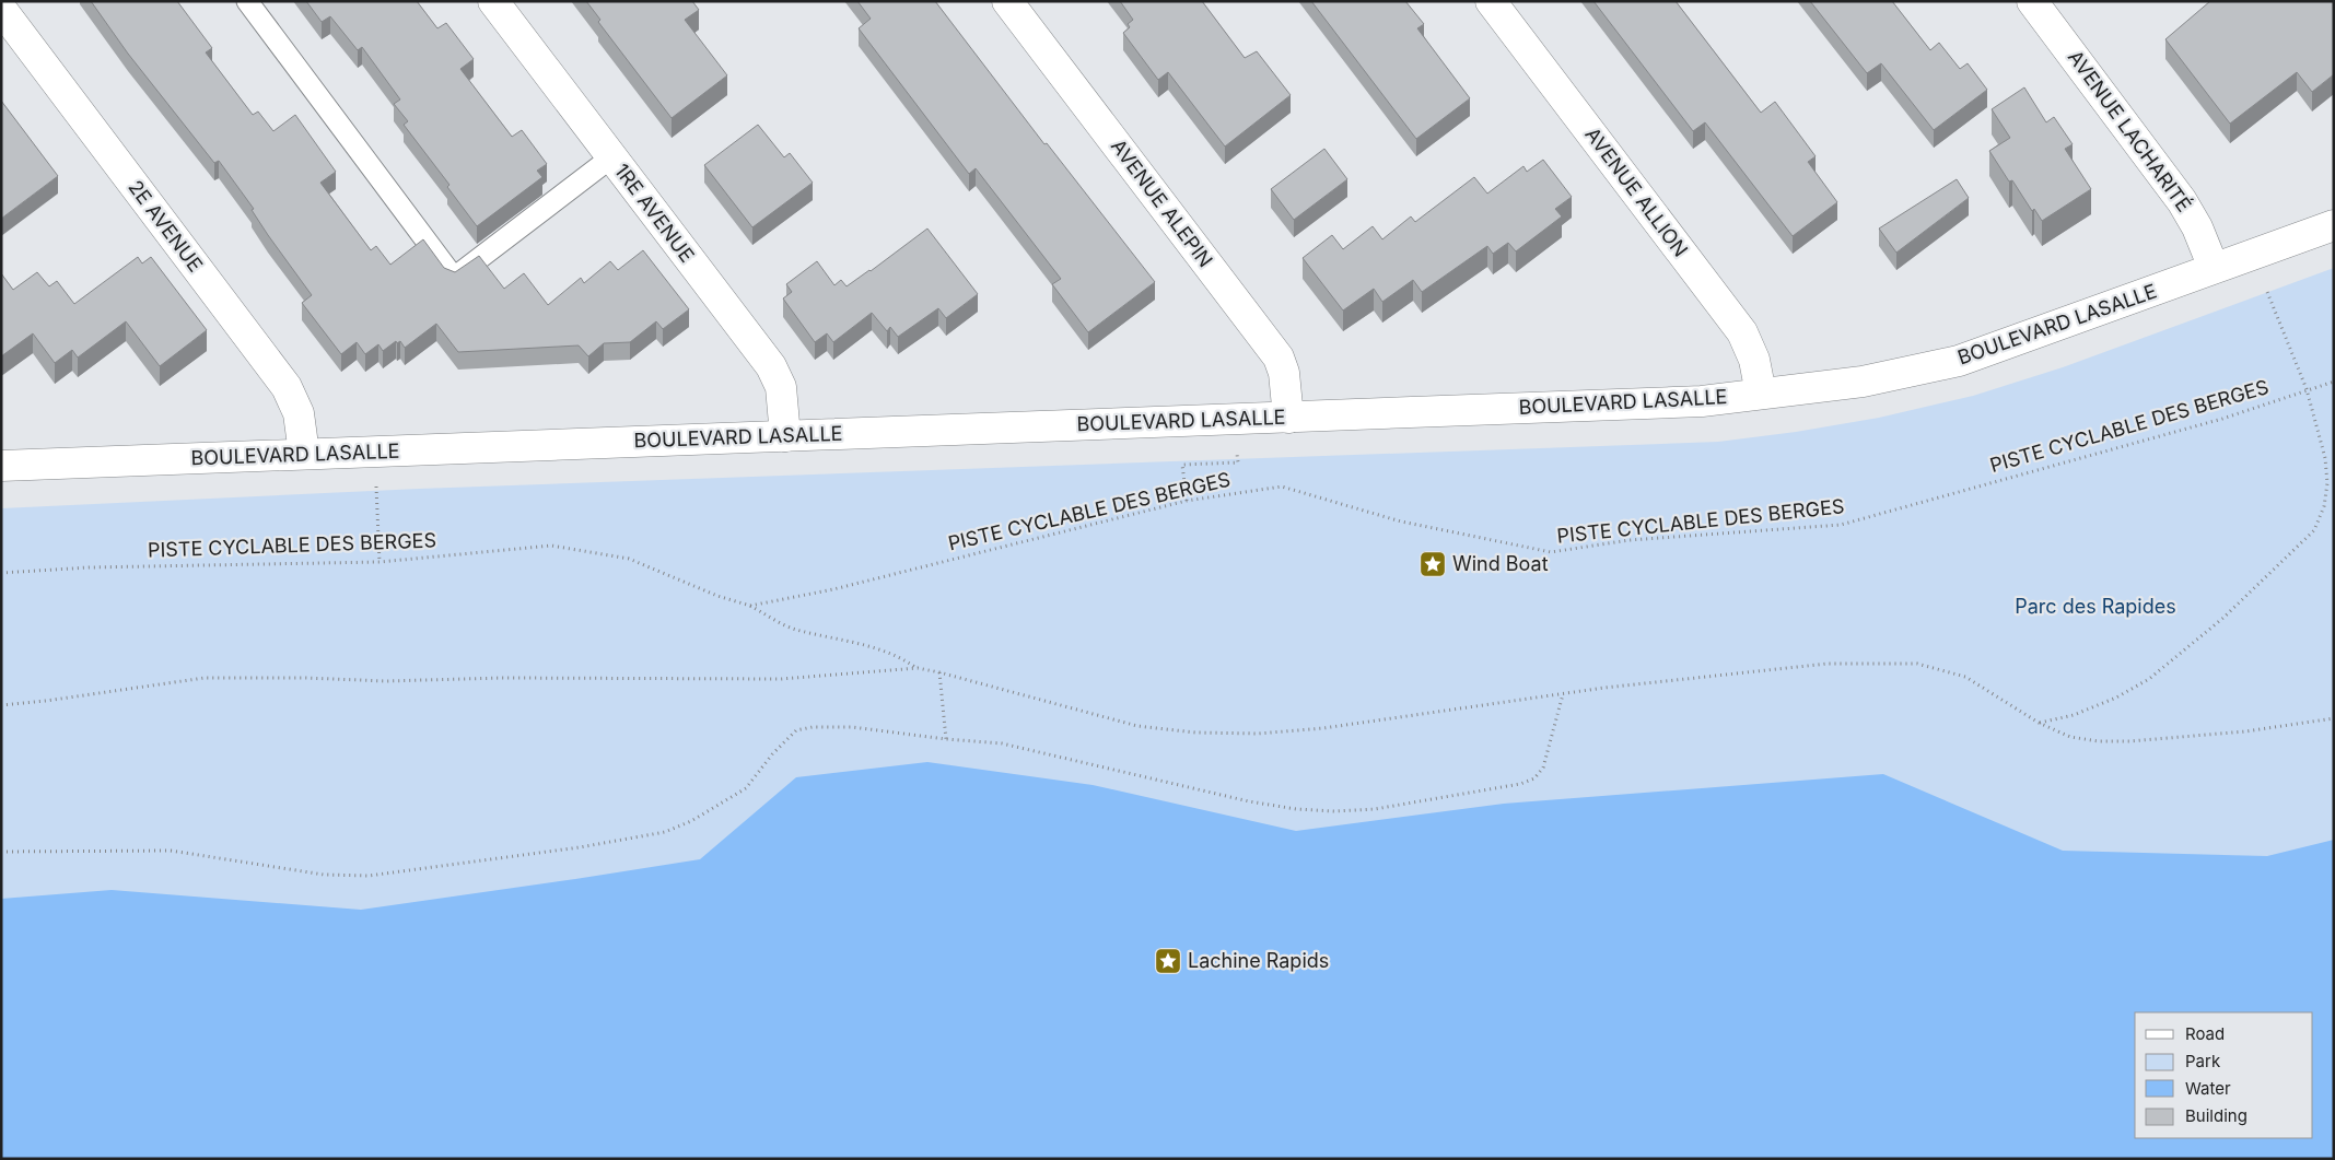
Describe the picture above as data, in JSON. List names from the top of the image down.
{
  "streets": {
    "street": [
      "AVENUE LACHARITÉ",
      "AVENUE ALLION",
      "AVENUE ALEPIN",
      "1RE AVENUE",
      "2E AVENUE",
      "BOULEVARD LASALLE"
    ],
    "path": ["PISTE CYCLABLE DES BERGES"]
  },
  "crossings": [
    ["AVENUE LACHARITÉ", "BOULEVARD LASALLE"],
    ["AVENUE ALLION", "BOULEVARD LASALLE"],
    ["AVENUE ALEPIN", "BOULEVARD LASALLE"],
    ["1RE AVENUE", "BOULEVARD LASALLE"],
    ["2E AVENUE", "BOULEVARD LASALLE"]
  ],
  "parks": ["Parc des Rapides"],
  "places": {
    "place": ["Wind Boat", "Lachine Rapids"]
  },
  "legend": [
    "Road",
    "Park",
    "Water",
    "Building"
  ]
}
